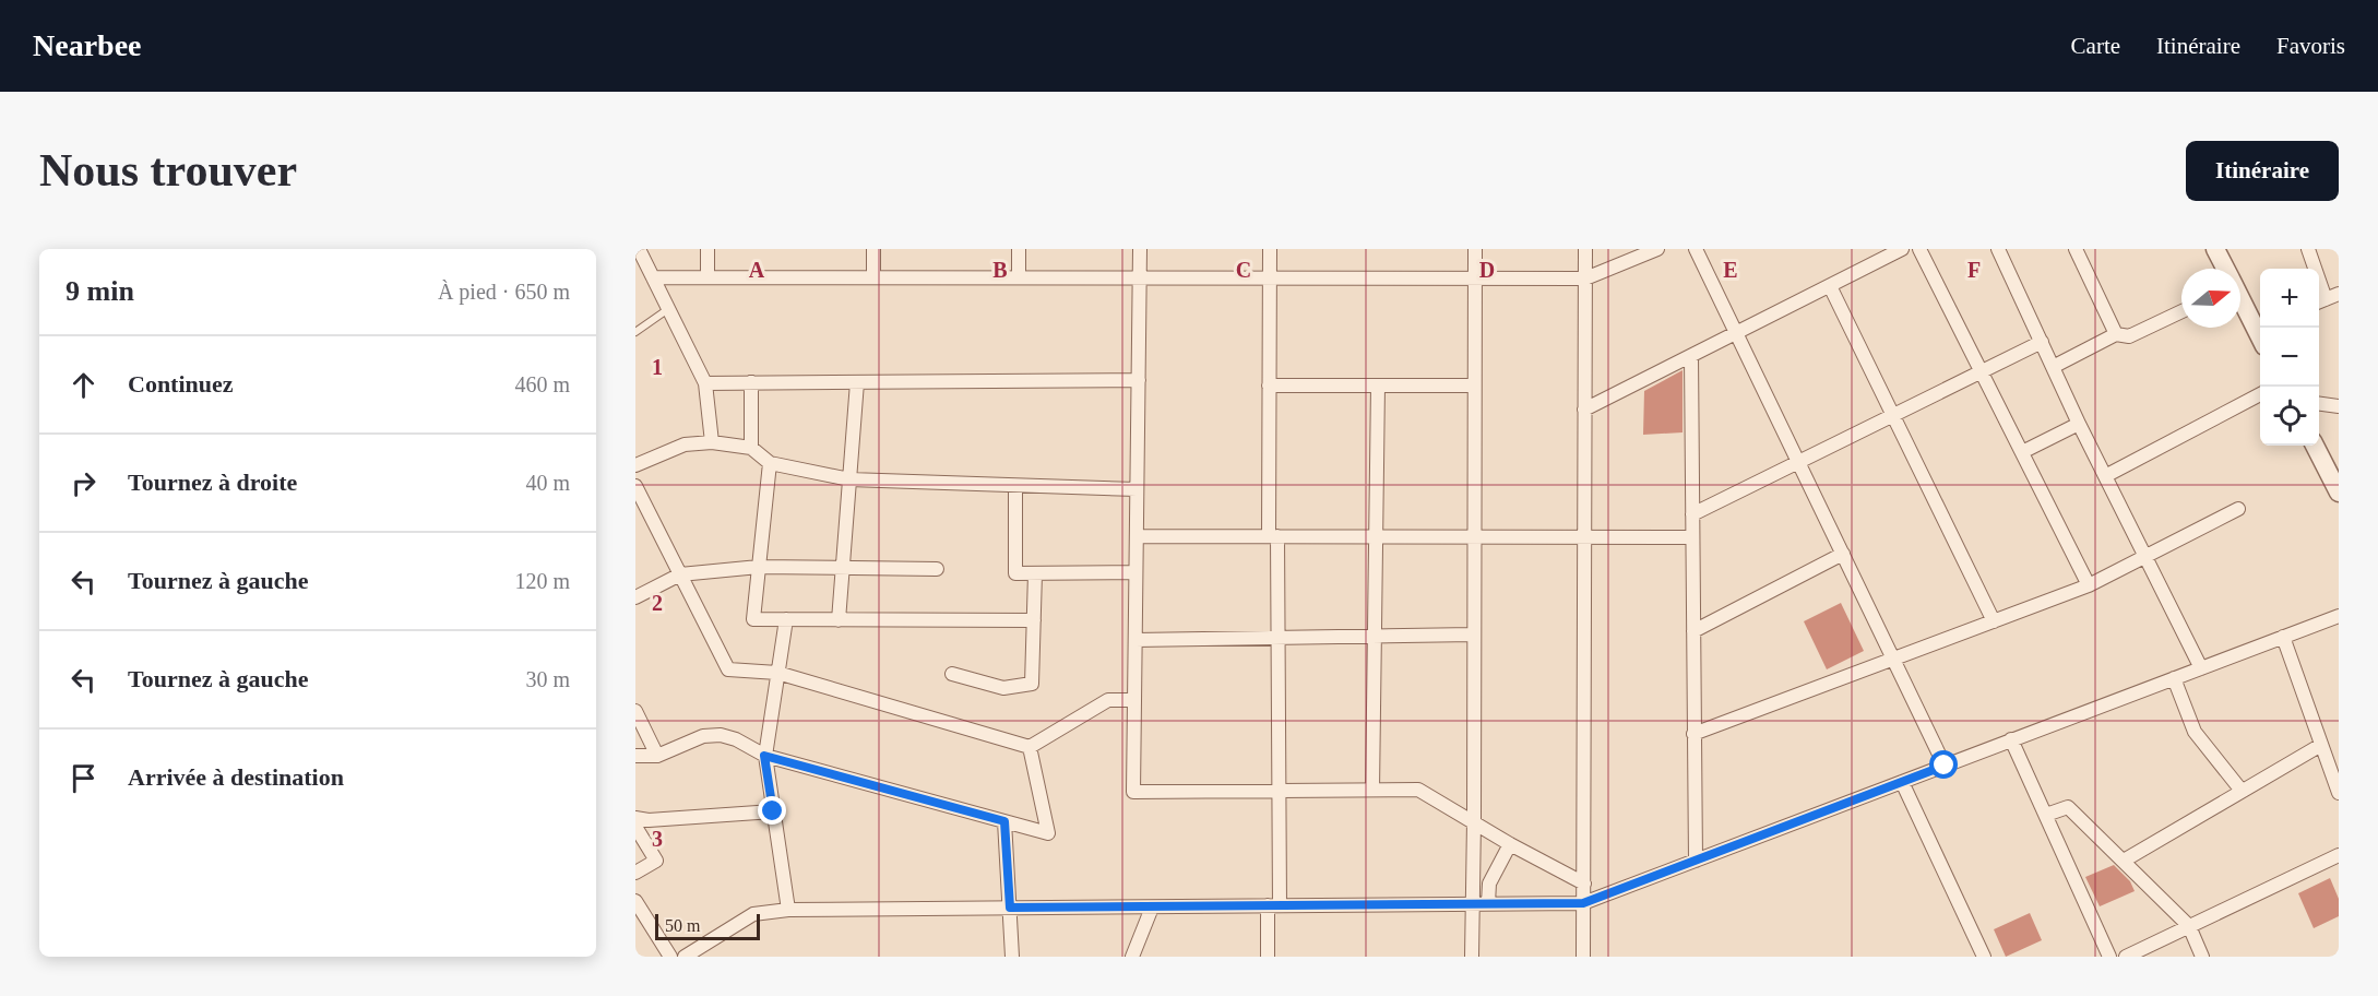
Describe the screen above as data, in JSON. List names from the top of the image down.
{
  "scale_bar": "50 m",
  "north": "right",
  "page": {
    "header": "Nearbee",
    "nav": ["Carte", "Itinéraire", "Favoris"],
    "buttons": "Itinéraire",
    "title": "Nous trouver",
    "heading": ["9 min", "À pied · 650 m"],
    "map_buttons": ["+", "−"],
    "list": [
      ["Continuez", "460 m"],
      ["Tournez à droite", "40 m"],
      ["Tournez à gauche", "120 m"],
      ["Tournez à gauche", "30 m"],
      "Arrivée à destination"
    ],
    "scale": "50 m"
  },
  "grid": {
    "columns": [
      "A",
      "B",
      "C",
      "D",
      "E",
      "F"
    ],
    "rows": ["1", "2", "3"]
  }
}
